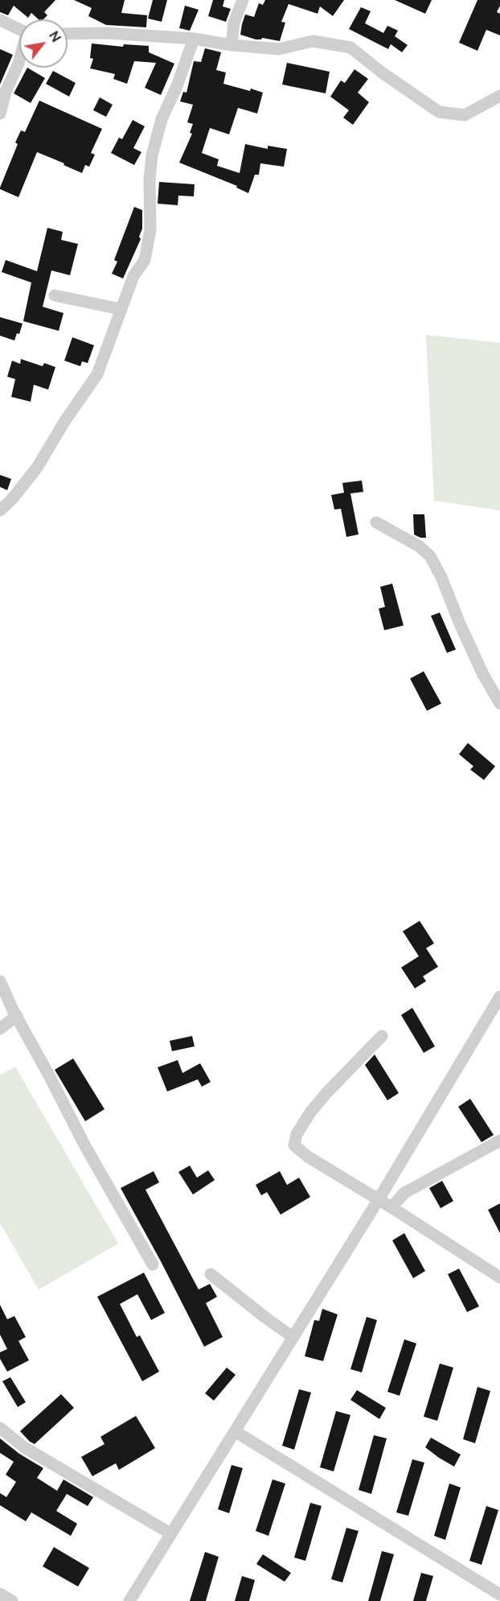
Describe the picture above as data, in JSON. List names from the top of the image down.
{
  "north": "top right"
}
